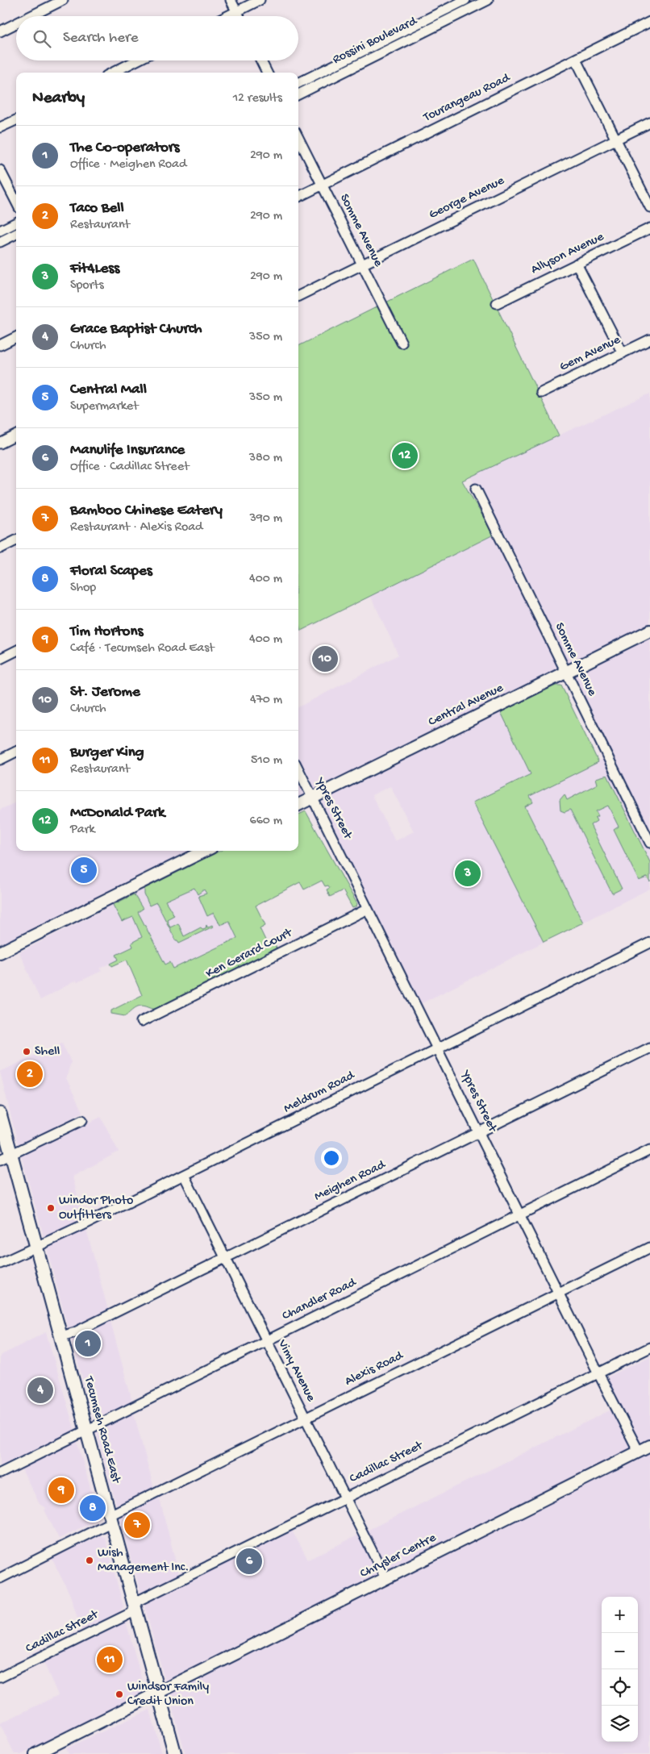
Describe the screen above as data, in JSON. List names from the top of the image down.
{
  "streets": {
    "main road": ["Tecumseh Road East"],
    "street": [
      "Rossini Boulevard",
      "Tourangeau Road",
      "George Avenue",
      "Somme Avenue",
      "Allyson Avenue",
      "Gem Avenue",
      "Central Avenue",
      "Ypres Street",
      "Ken Gerard Court",
      "Meldrum Road",
      "Meighen Road",
      "Chandler Road",
      "Alexis Road",
      "Vimy Avenue",
      "Cadillac Street",
      "Chrysler Centre"
    ]
  },
  "crossings": [
    ["Tourangeau Road", "Somme Avenue"],
    ["George Avenue", "Somme Avenue"],
    ["Somme Avenue", "Central Avenue"],
    ["Central Avenue", "Ypres Street"],
    ["Ypres Street", "Ken Gerard Court"],
    ["Ypres Street", "Meldrum Road"],
    ["Ypres Street", "Meighen Road"],
    ["Ypres Street", "Chandler Road"],
    ["Ypres Street", "Alexis Road"],
    ["Ypres Street", "Cadillac Street"],
    ["Ypres Street", "Chrysler Centre"],
    ["Meldrum Road", "Vimy Avenue"],
    ["Meldrum Road", "Tecumseh Road East"],
    ["Meighen Road", "Vimy Avenue"],
    ["Meighen Road", "Tecumseh Road East"],
    ["Chandler Road", "Vimy Avenue"],
    ["Chandler Road", "Tecumseh Road East"],
    ["Alexis Road", "Vimy Avenue"],
    ["Alexis Road", "Tecumseh Road East"],
    ["Vimy Avenue", "Cadillac Street"],
    ["Vimy Avenue", "Chrysler Centre"],
    ["Tecumseh Road East", "Cadillac Street"],
    ["Tecumseh Road East", "Chrysler Centre"]
  ],
  "places": [
    "Shell",
    "Windor Photo Outfitters",
    "Wish Management Inc.",
    "Windsor Family Credit Union"
  ],
  "page": {
    "search": "Search here",
    "heading": ["Nearby", "12 results"],
    "list": [
      {
        "mark": "1",
        "name": "The Co-operators",
        "note": "Office · Meighen Road",
        "value": "290 m"
      },
      {
        "mark": "2",
        "name": "Taco Bell",
        "note": "Restaurant",
        "value": "290 m"
      },
      {
        "mark": "3",
        "name": "Fit4Less",
        "note": "Sports",
        "value": "290 m"
      },
      {
        "mark": "4",
        "name": "Grace Baptist Church",
        "note": "Church",
        "value": "350 m"
      },
      {
        "mark": "5",
        "name": "Central Mall",
        "note": "Supermarket",
        "value": "350 m"
      },
      {
        "mark": "6",
        "name": "Manulife Insurance",
        "note": "Office · Cadillac Street",
        "value": "380 m"
      },
      {
        "mark": "7",
        "name": "Bamboo Chinese Eatery",
        "note": "Restaurant · Alexis Road",
        "value": "390 m"
      },
      {
        "mark": "8",
        "name": "Floral Scapes",
        "note": "Shop",
        "value": "400 m"
      },
      {
        "mark": "9",
        "name": "Tim Hortons",
        "note": "Café · Tecumseh Road East",
        "value": "400 m"
      },
      {
        "mark": "10",
        "name": "St. Jerome",
        "note": "Church",
        "value": "470 m"
      },
      {
        "mark": "11",
        "name": "Burger King",
        "note": "Restaurant",
        "value": "510 m"
      },
      {
        "mark": "12",
        "name": "McDonald Park",
        "note": "Park",
        "value": "660 m"
      }
    ],
    "pins": [
      "12",
      "10",
      "5",
      "3",
      "2",
      "1",
      "4",
      "9",
      "8",
      "7",
      "6",
      "11"
    ],
    "map_buttons": ["+", "−"]
  }
}
